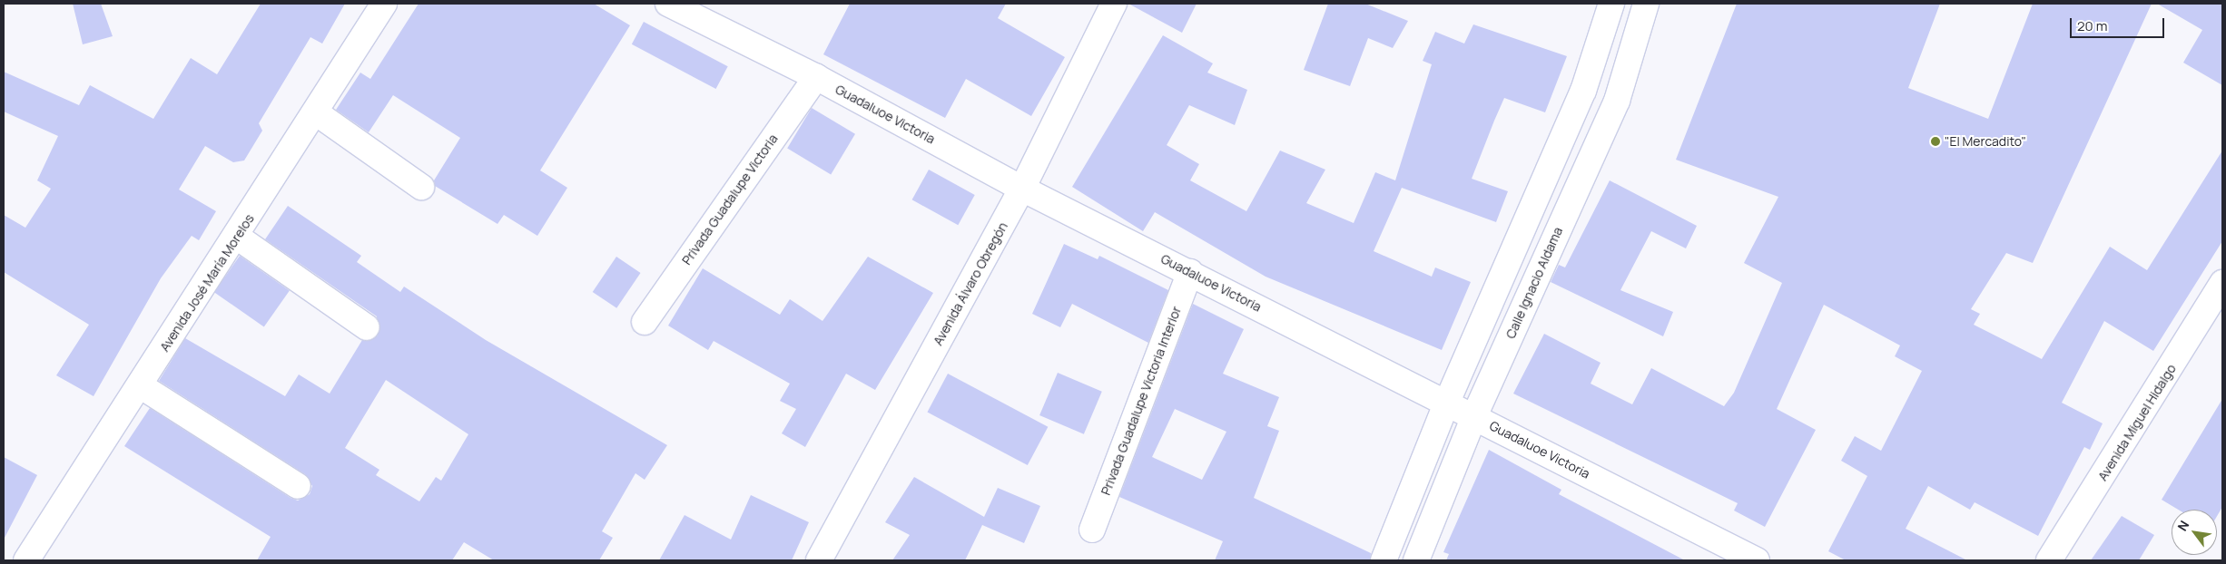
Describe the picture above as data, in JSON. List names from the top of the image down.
{
  "streets": {
    "street": [
      "Guadaluoe Victoria",
      "Privada Guadalupe Victoria",
      "Avenida José María Morelos",
      "Calle Ignacio Aldama",
      "Avenida Álvaro Obregón",
      "Privada Guadalupe Victoria Interior",
      "Avenida Miguel Hidalgo"
    ]
  },
  "crossings": [
    ["Guadaluoe Victoria", "Privada Guadalupe Victoria"],
    ["Guadaluoe Victoria", "Calle Ignacio Aldama"],
    ["Guadaluoe Victoria", "Avenida Álvaro Obregón"],
    ["Guadaluoe Victoria", "Privada Guadalupe Victoria Interior"]
  ],
  "places": ["\"El Mercadito\""],
  "scale_bar": "20 m",
  "north": "top left"
}
